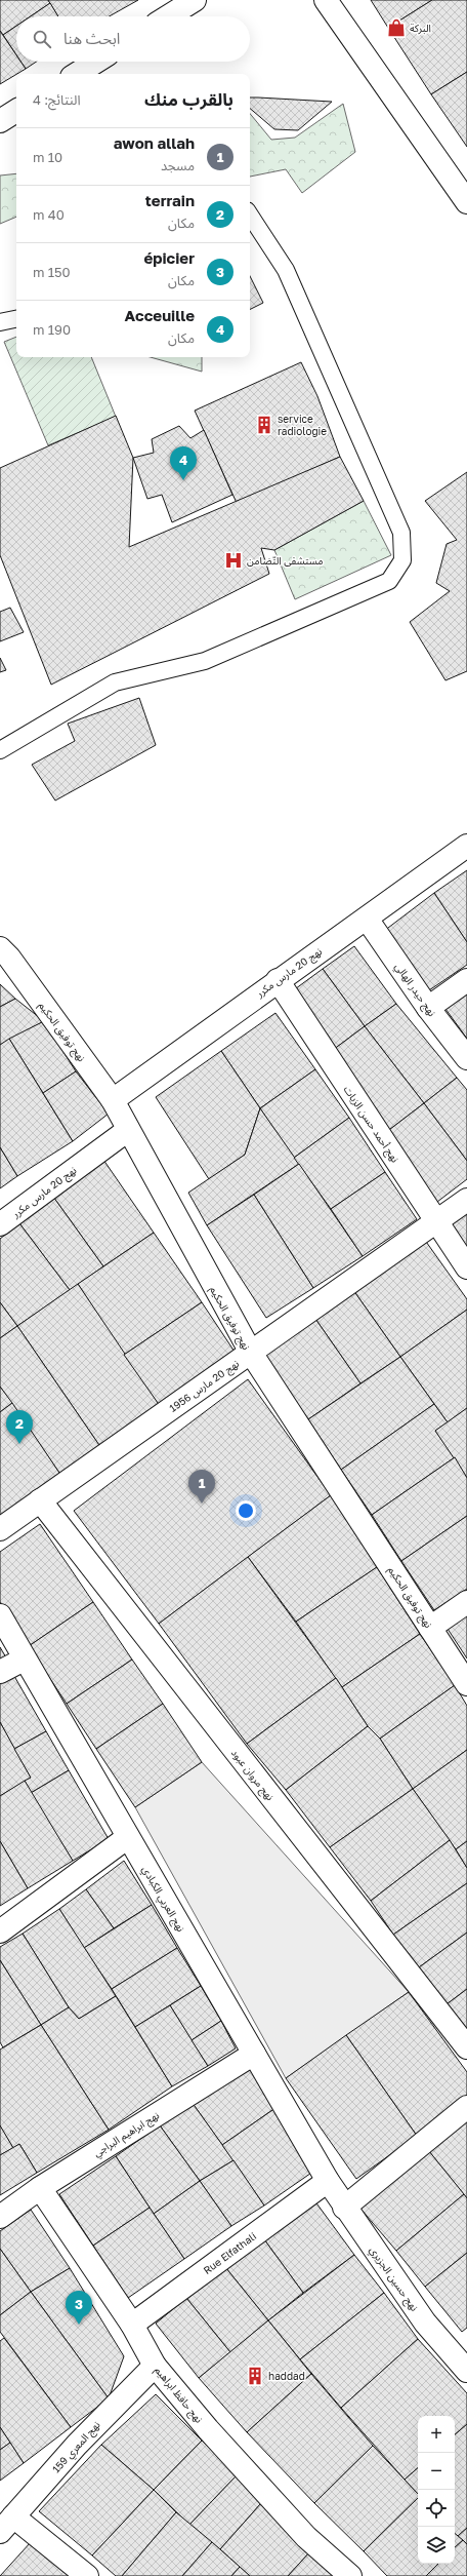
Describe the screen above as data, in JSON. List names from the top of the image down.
{
  "streets": {
    "street": [
      "نهج 20 مارس مكرر",
      "نهج حيدر الهالي",
      "نهج توفيق الحكيم",
      "نهج أحمد حسن الزيات",
      "نهج 20 مارس 1956",
      "نهج مروان عبود",
      "نهج العربي الكبادي",
      "نهج ابراهيم البراجي",
      "Rue Elfathali",
      "نهج حسين الجزيري",
      "نهج حافظ ابراهيم",
      "نهج المعري 159"
    ]
  },
  "crossings": [
    ["نهج 20 مارس مكرر", "نهج حيدر الهالي"],
    ["نهج 20 مارس مكرر", "نهج توفيق الحكيم"],
    ["نهج 20 مارس مكرر", "نهج أحمد حسن الزيات"],
    ["نهج توفيق الحكيم", "نهج 20 مارس 1956"],
    ["نهج أحمد حسن الزيات", "نهج 20 مارس 1956"],
    ["نهج 20 مارس 1956", "نهج مروان عبود"],
    ["نهج العربي الكبادي", "نهج ابراهيم البراجي"],
    ["نهج العربي الكبادي", "Rue Elfathali"],
    ["نهج العربي الكبادي", "نهج حسين الجزيري"],
    ["نهج ابراهيم البراجي", "نهج حافظ ابراهيم"],
    ["Rue Elfathali", "نهج حسين الجزيري"],
    ["Rue Elfathali", "نهج حافظ ابراهيم"],
    ["نهج حافظ ابراهيم", "نهج المعري 159"]
  ],
  "places": {
    "shop": ["البركة"],
    "building": ["service radiologie", "haddad"],
    "hospital": ["مستشفى التّضامن"]
  },
  "page": {
    "search": "ابحث هنا",
    "heading": ["بالقرب منك", "النتائج: 4"],
    "list": [
      {
        "mark": "1",
        "name": "awon allah",
        "note": "مسجد",
        "value": "10 m"
      },
      {
        "mark": "2",
        "name": "terrain",
        "note": "مكان",
        "value": "40 m"
      },
      {
        "mark": "3",
        "name": "épicier",
        "note": "مكان",
        "value": "150 m"
      },
      {
        "mark": "4",
        "name": "Acceuille",
        "note": "مكان",
        "value": "190 m"
      }
    ],
    "pins": [
      "4",
      "2",
      "1",
      "3"
    ],
    "map_buttons": ["+", "−"]
  }
}
